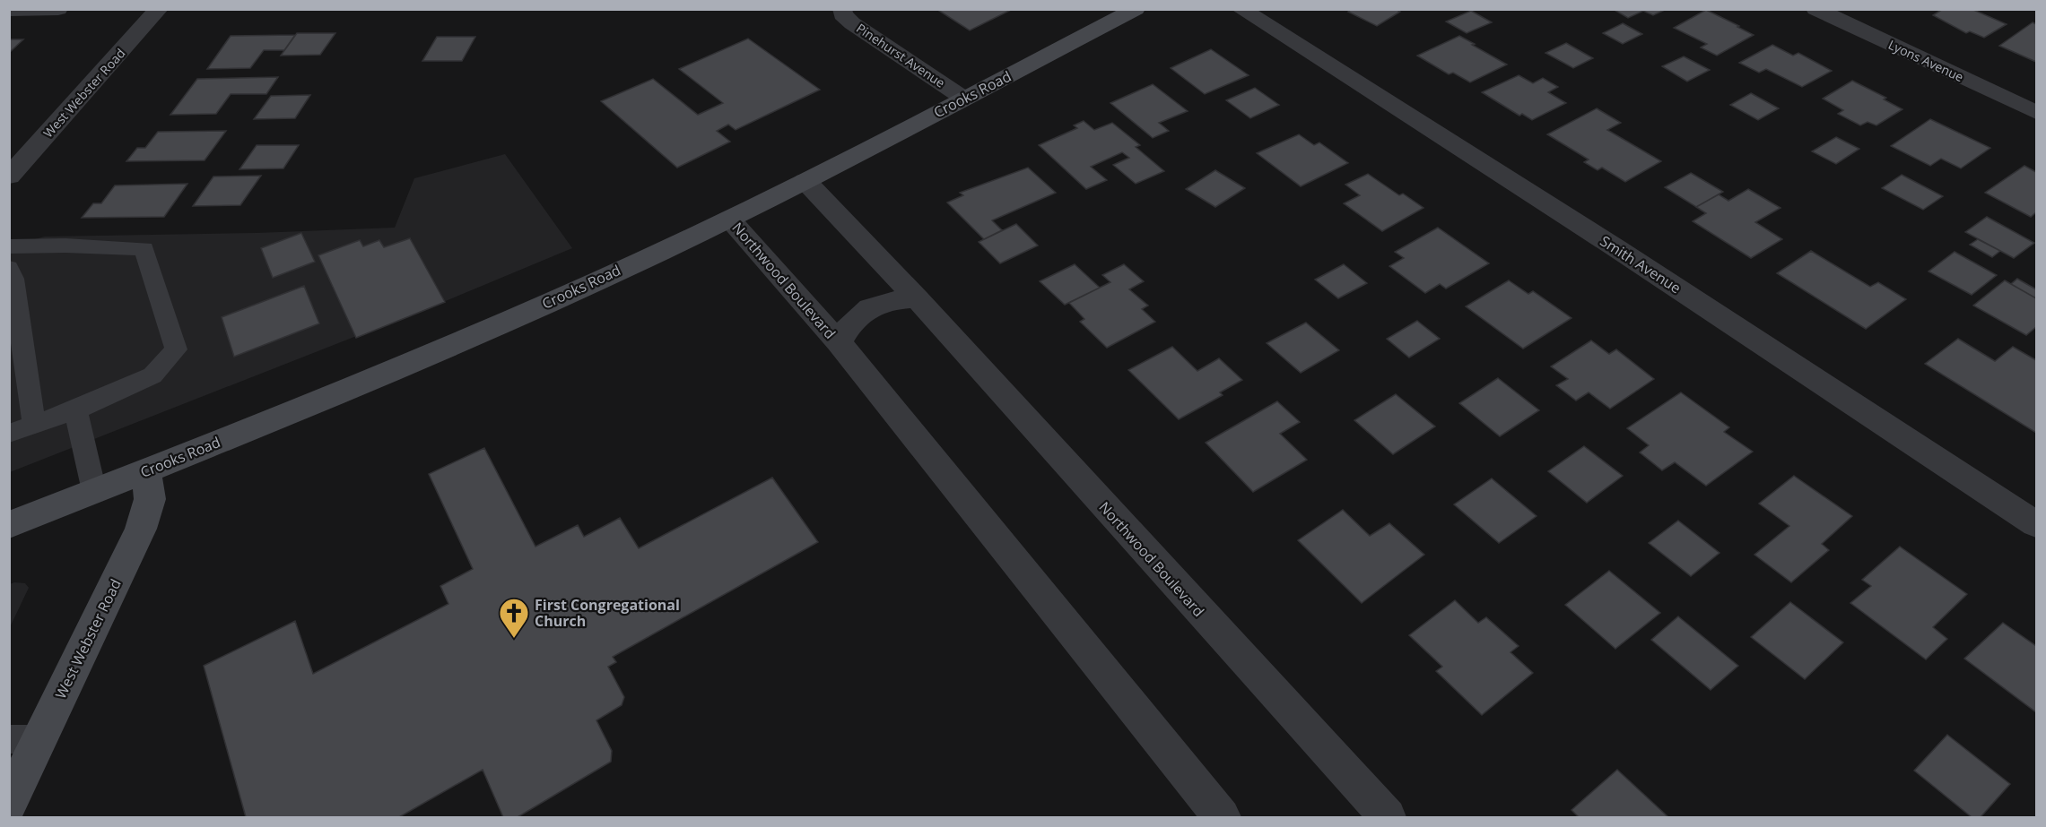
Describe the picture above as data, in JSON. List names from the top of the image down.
{
  "streets": {
    "main road": ["West Webster Road", "Crooks Road"],
    "street": [
      "Pinehurst Avenue",
      "Lyons Avenue",
      "Smith Avenue",
      "Northwood Boulevard"
    ]
  },
  "crossings": [
    ["Pinehurst Avenue", "Crooks Road"],
    ["West Webster Road", "Crooks Road"],
    ["Crooks Road", "Northwood Boulevard"]
  ],
  "places": {
    "church": ["First Congregational Church"]
  }
}
